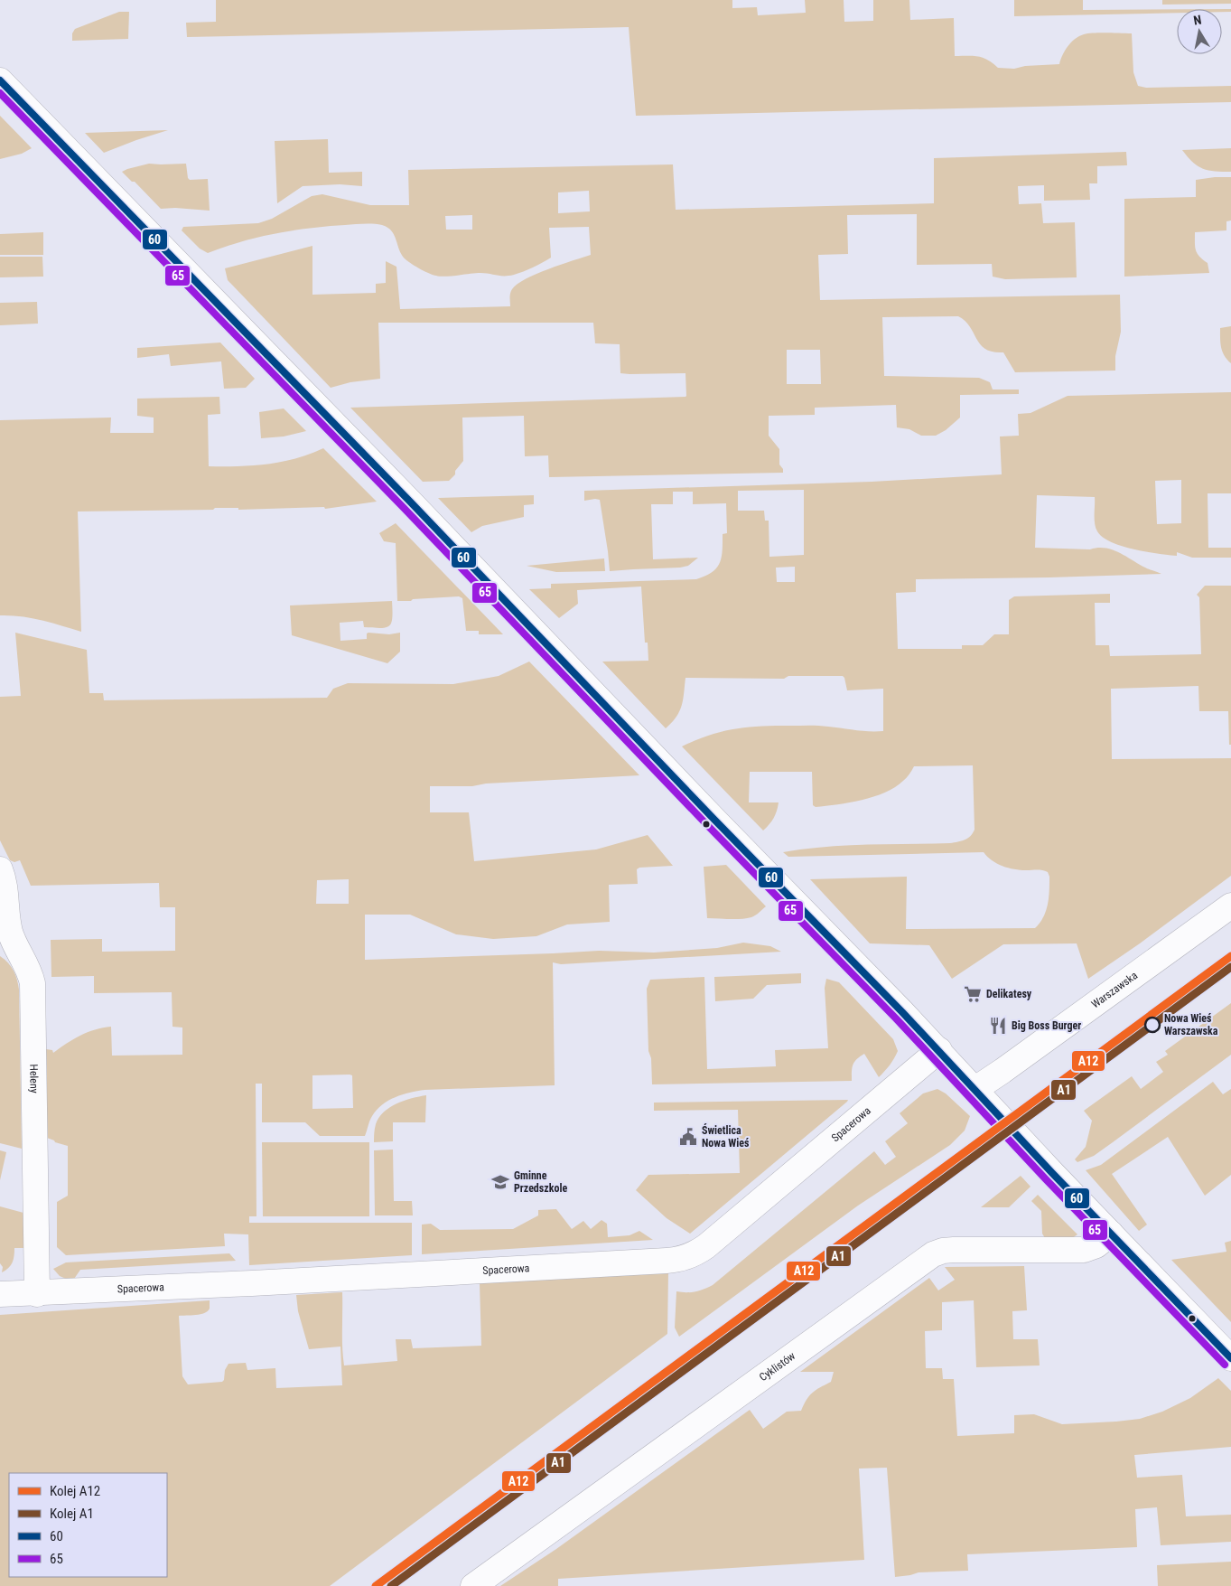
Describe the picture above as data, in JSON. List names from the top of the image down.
{
  "streets": {
    "street": [
      "Warszawska",
      "Heleny",
      "Spacerowa",
      "Cyklistów"
    ]
  },
  "crossings": [
    ["Heleny", "Spacerowa"]
  ],
  "places": {
    "supermarket": ["Delikatesy"],
    "other": ["Nowa Wieś Warszawska"],
    "restaurant": ["Big Boss Burger"],
    "public building": ["Świetlica Nowa Wieś"],
    "school or university": ["Gminne Przedszkole"]
  },
  "lines": [
    "transit line 60",
    "transit line 65",
    "rail line A12",
    "rail line A1"
  ],
  "legend": [
    "Kolej A12",
    "Kolej A1",
    "60",
    "65"
  ],
  "north": "top"
}
